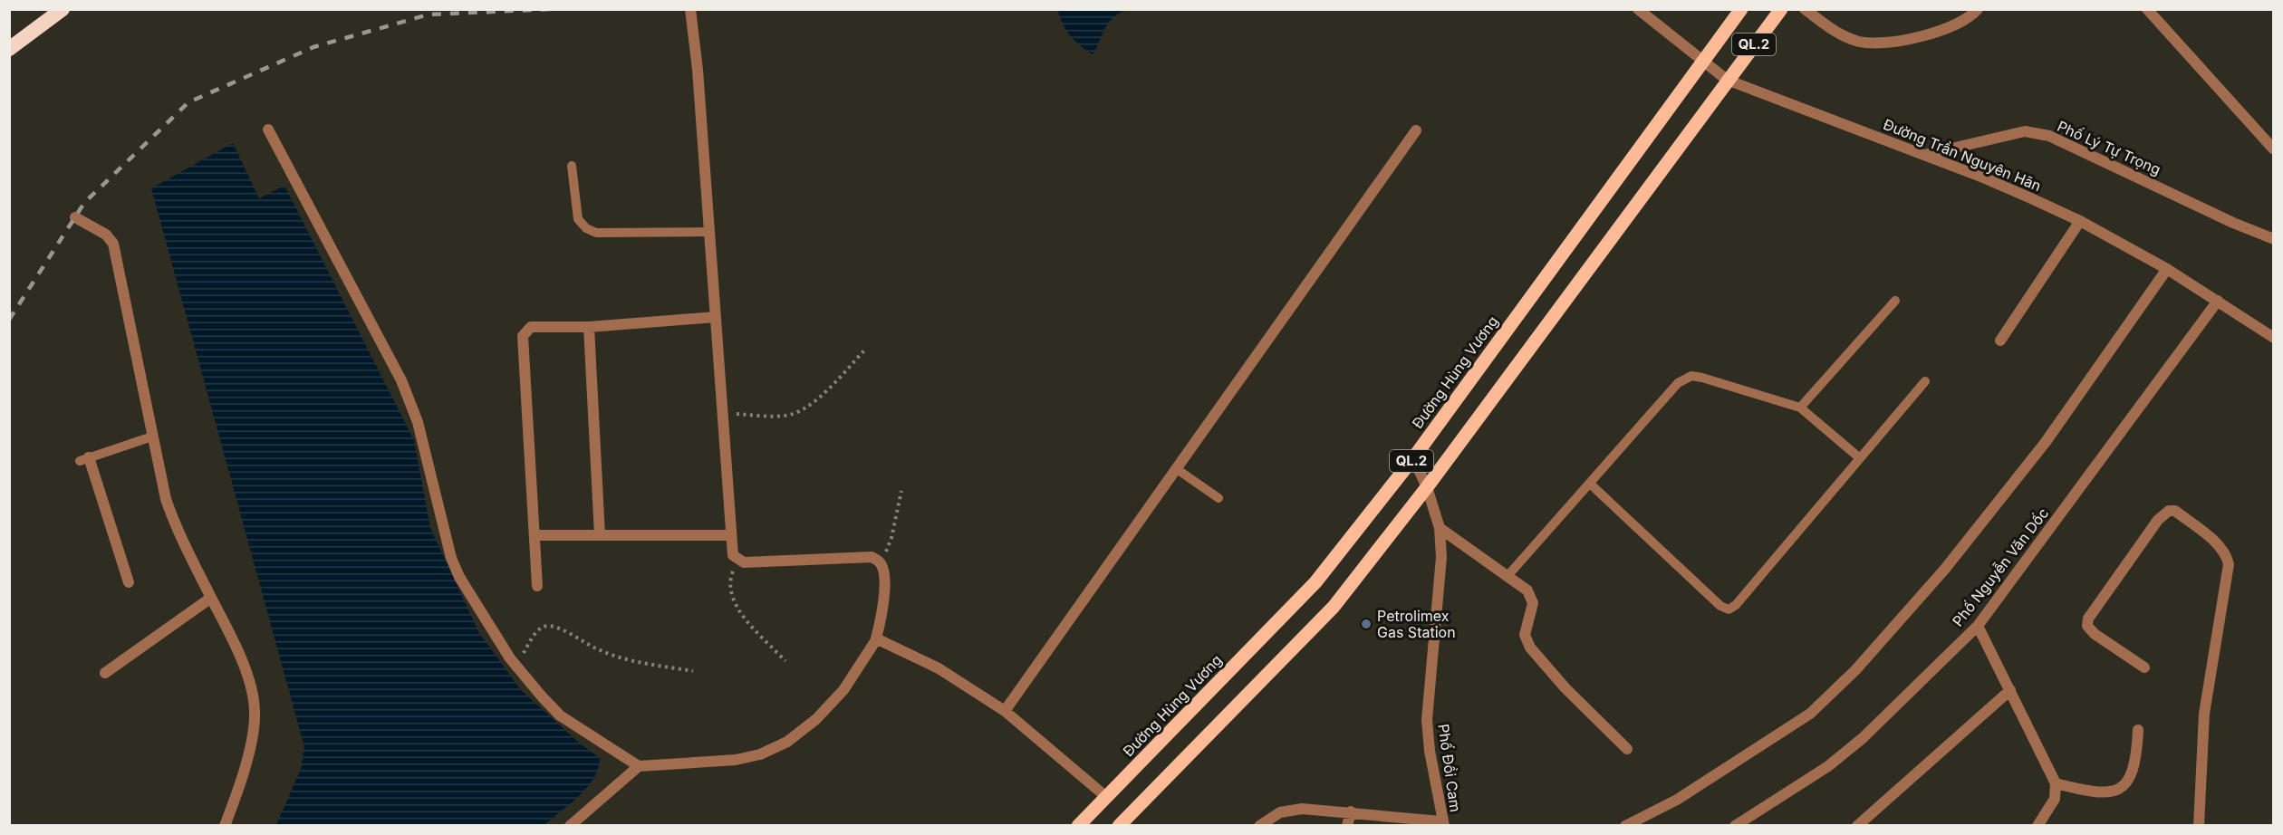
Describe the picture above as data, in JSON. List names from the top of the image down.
{
  "streets": {
    "main road": ["QL.2", "Đường Hùng Vương"],
    "street": [
      "Phố Lý Tự Trọng",
      "Đường Trần Nguyên Hãn",
      "Phố Nguyễn Văn Dốc",
      "Phố Đồi Cam"
    ]
  },
  "crossings": [
    ["QL.2", "Đường Trần Nguyên Hãn"],
    ["QL.2", "Phố Đồi Cam"],
    ["Phố Lý Tự Trọng", "Đường Trần Nguyên Hãn"],
    ["Đường Trần Nguyên Hãn", "Đường Hùng Vương"],
    ["Đường Trần Nguyên Hãn", "Phố Nguyễn Văn Dốc"],
    ["Đường Hùng Vương", "Phố Đồi Cam"]
  ],
  "places": ["Petrolimex Gas Station"]
}
